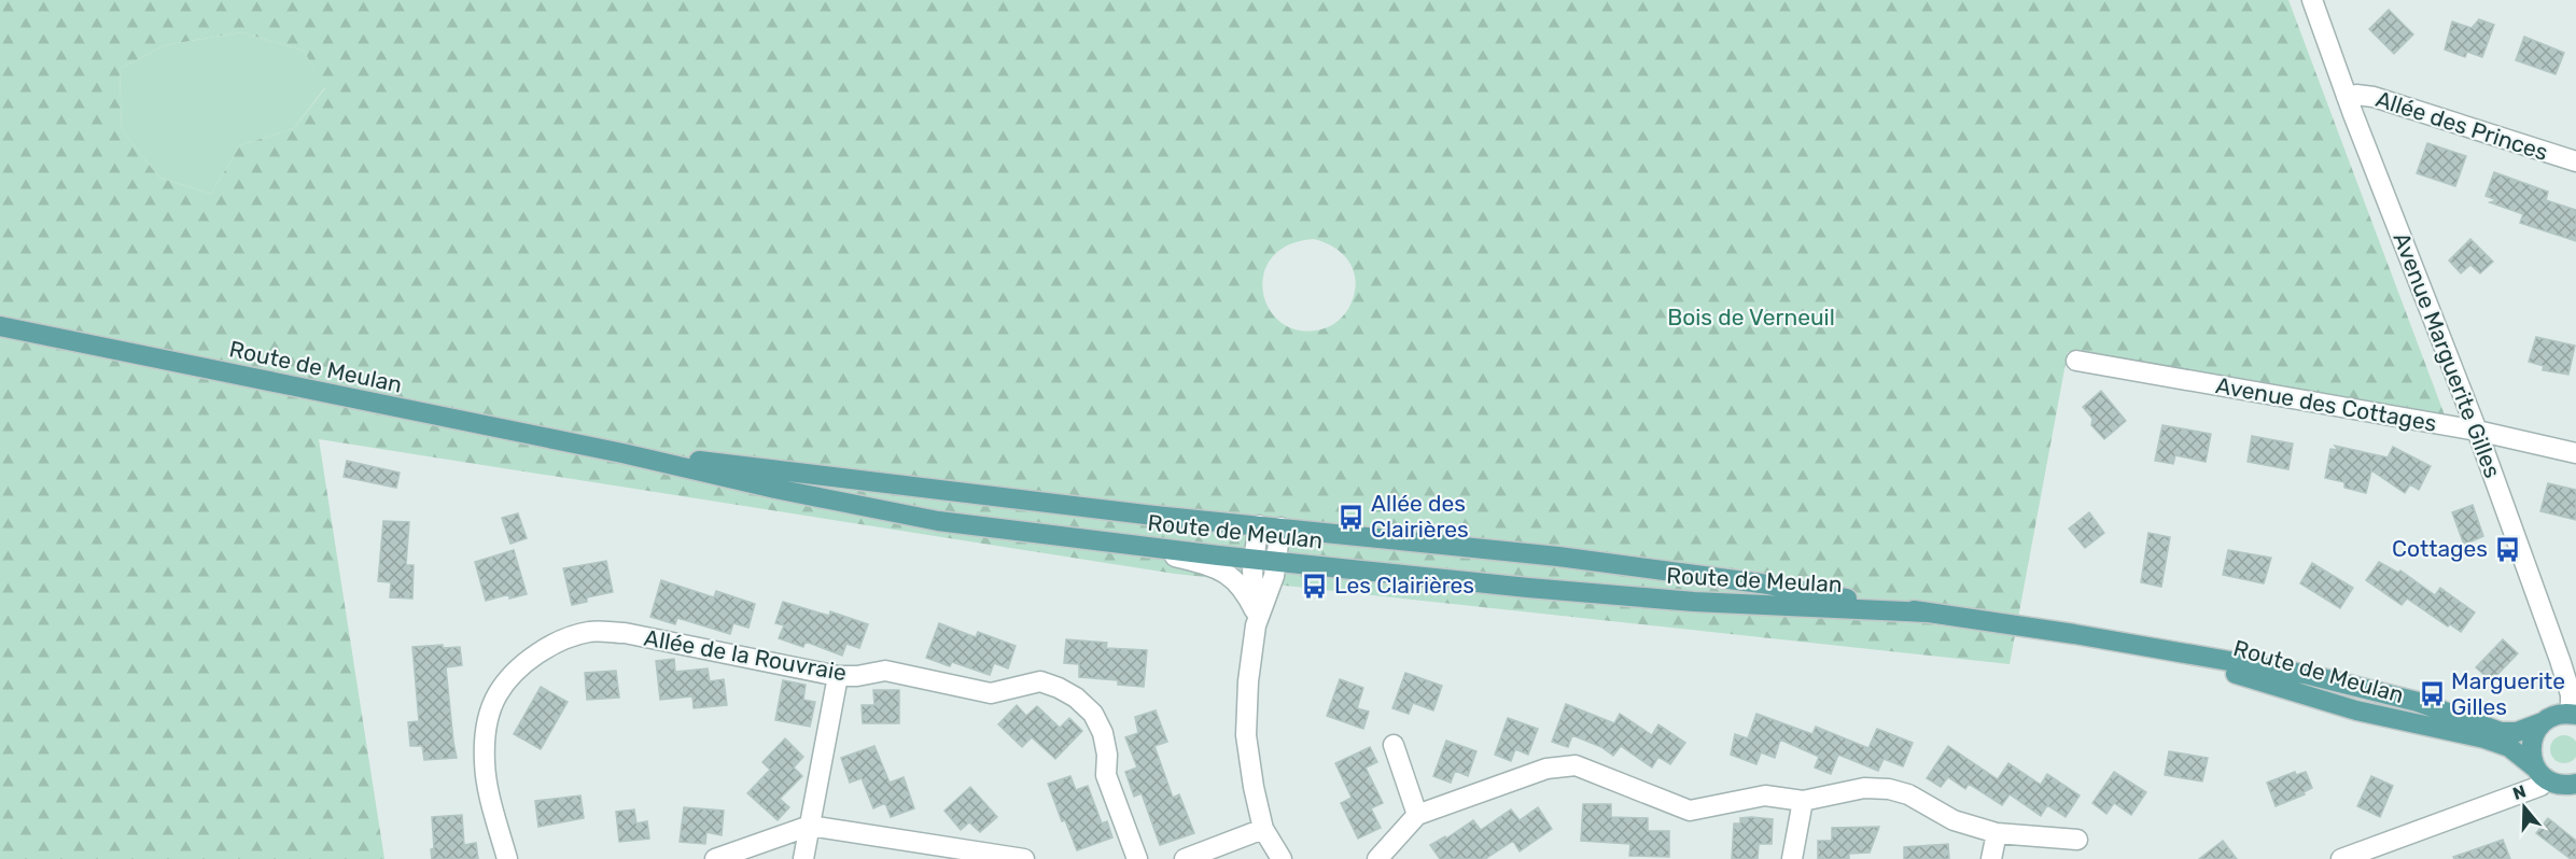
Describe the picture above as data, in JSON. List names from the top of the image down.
{
  "streets": {
    "main road": ["Route de Meulan"],
    "street": [
      "Allée des Princes",
      "Avenue Marguerite Gilles",
      "Avenue des Cottages",
      "Allée de la Rouvraie"
    ]
  },
  "crossings": [
    ["Allée des Princes", "Avenue Marguerite Gilles"],
    ["Avenue Marguerite Gilles", "Route de Meulan"],
    ["Avenue Marguerite Gilles", "Avenue des Cottages"]
  ],
  "parks": ["Bois de Verneuil"],
  "places": {
    "bus stop": [
      "Allée des Clairières",
      "Cottages",
      "Les Clairières",
      "Marguerite Gilles"
    ]
  },
  "north": "top"
}
